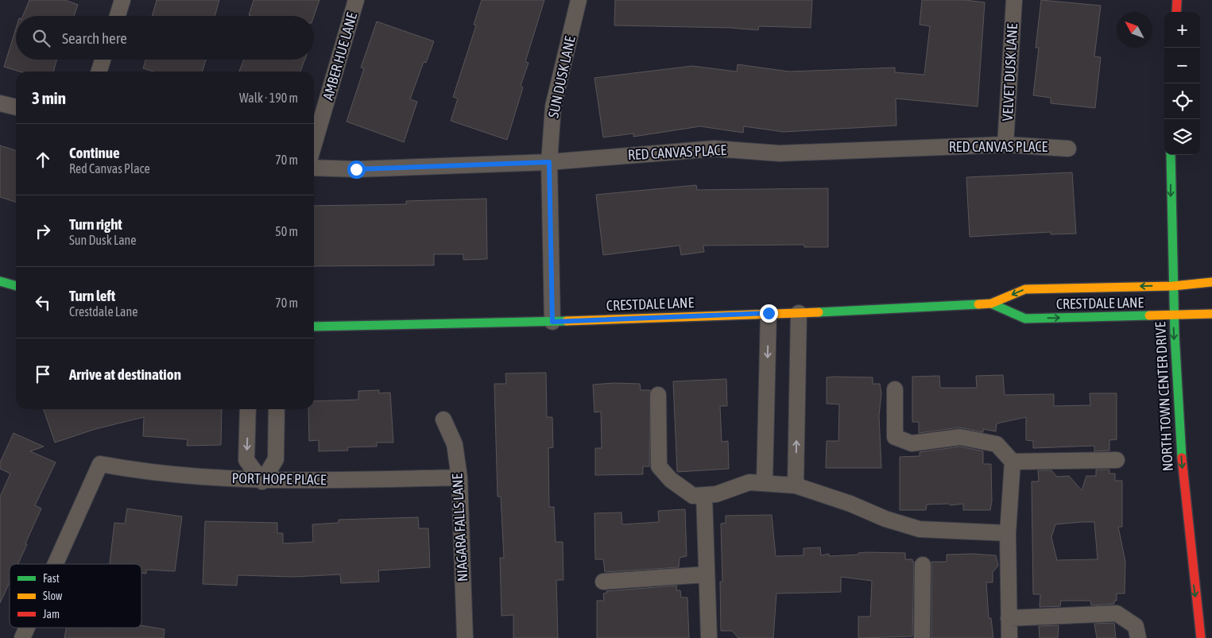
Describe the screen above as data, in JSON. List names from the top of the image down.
{
  "streets": {
    "street": [
      "AMBER HUE LANE",
      "VELVET DUSK LANE",
      "SUN DUSK LANE",
      "RED CANVAS PLACE",
      "CRESTDALE LANE",
      "NORTH TOWN CENTER DRIVE",
      "PORT HOPE PLACE",
      "NIAGARA FALLS LANE"
    ]
  },
  "crossings": [
    ["VELVET DUSK LANE", "RED CANVAS PLACE"],
    ["SUN DUSK LANE", "RED CANVAS PLACE"],
    ["SUN DUSK LANE", "CRESTDALE LANE"],
    ["CRESTDALE LANE", "NORTH TOWN CENTER DRIVE"],
    ["PORT HOPE PLACE", "NIAGARA FALLS LANE"]
  ],
  "one_way": ["NORTH TOWN CENTER DRIVE"],
  "legend": ["Fast", "Slow", "Jam"],
  "north": "top left",
  "page": {
    "map_buttons": ["+", "−"],
    "search": "Search here",
    "heading": ["3 min", "Walk · 190 m"],
    "list": [
      ["Continue", "Red Canvas Place", "70 m"],
      ["Turn right", "Sun Dusk Lane", "50 m"],
      ["Turn left", "Crestdale Lane", "70 m"],
      "Arrive at destination"
    ]
  }
}
